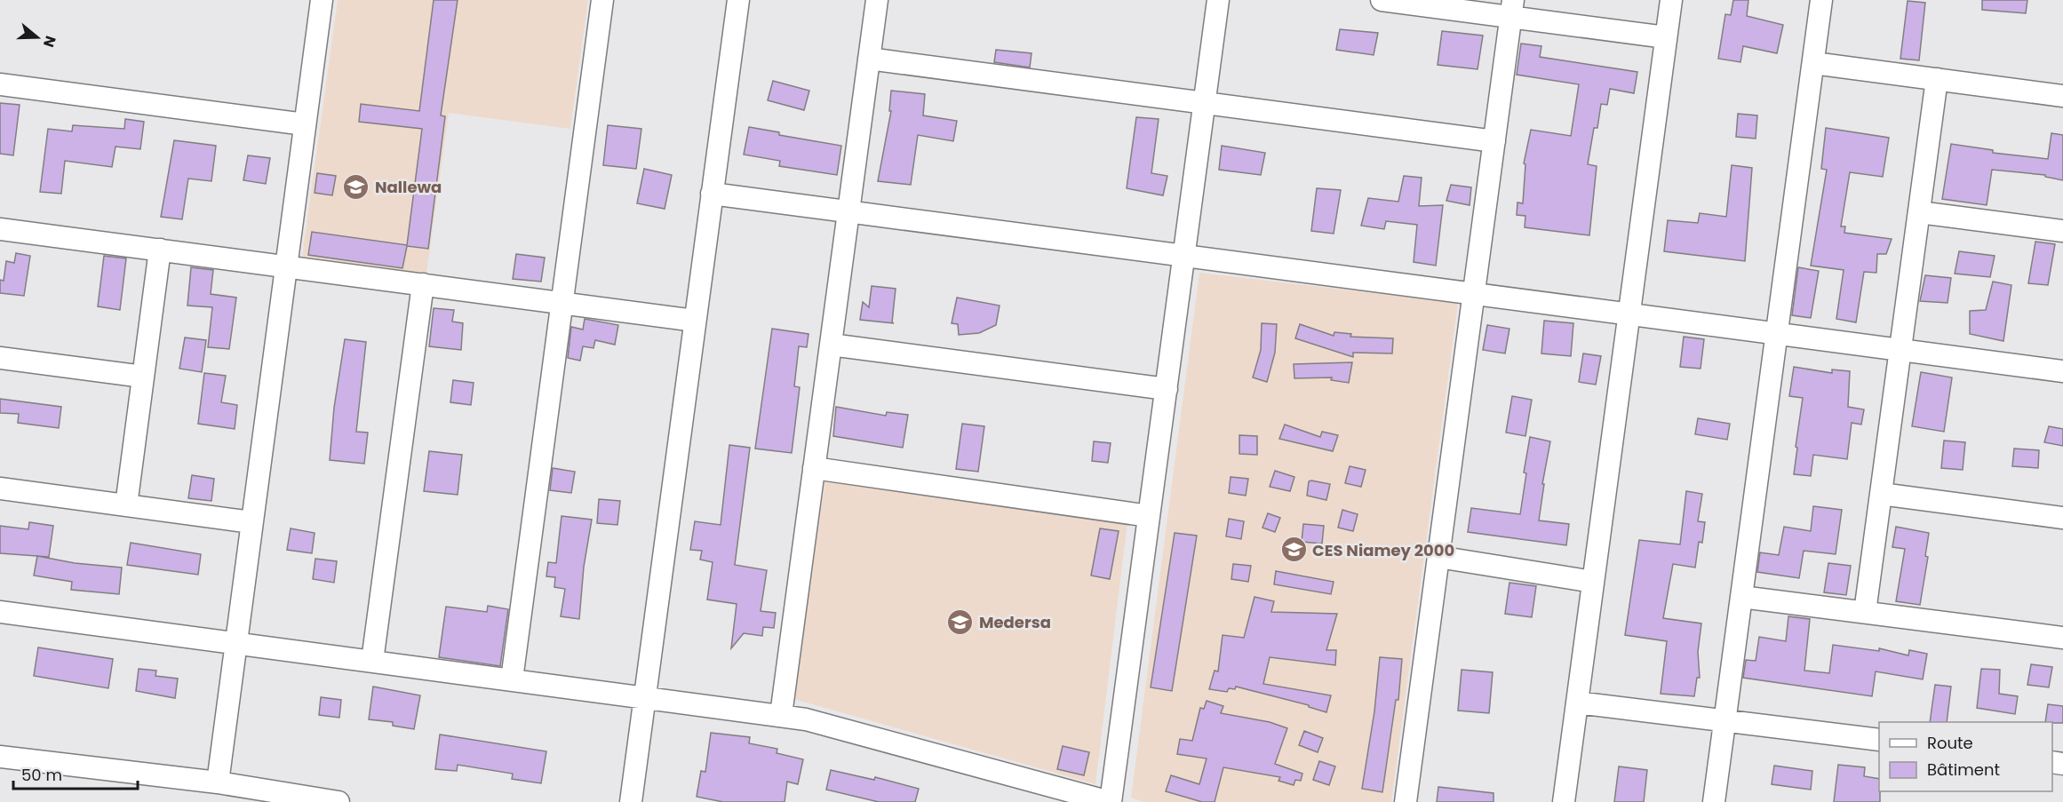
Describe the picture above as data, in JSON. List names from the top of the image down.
{
  "places": {
    "school or university": ["Nallewa", "CES Niamey 2000", "Medersa"]
  },
  "legend": ["Route", "Bâtiment"],
  "scale_bar": "50 m",
  "north": "right"
}
